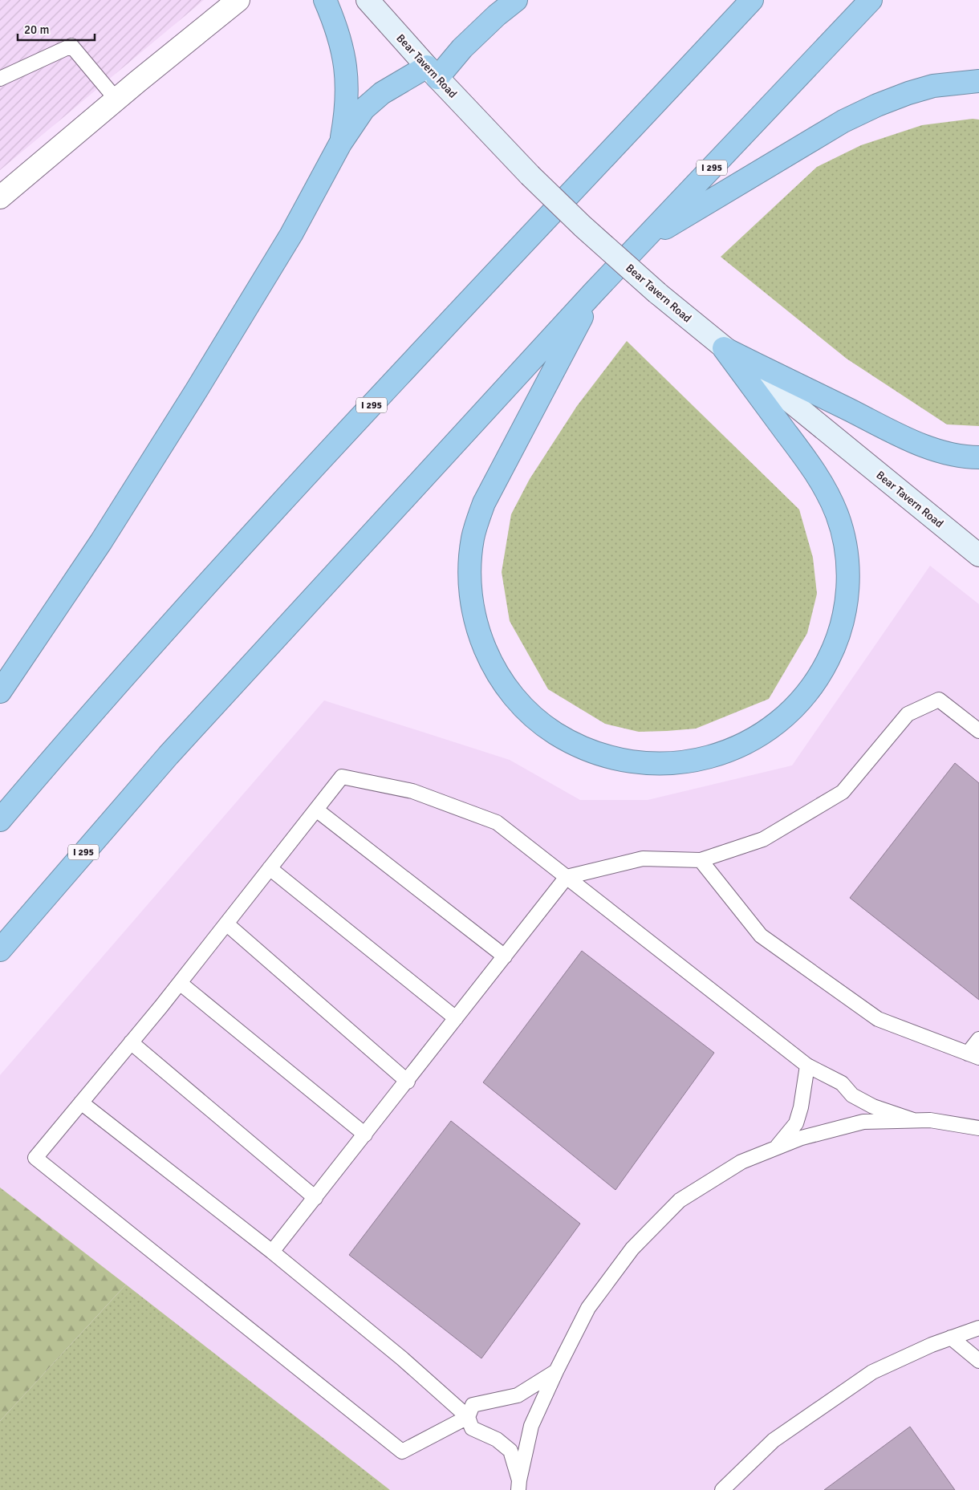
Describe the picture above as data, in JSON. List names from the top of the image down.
{
  "streets": {
    "highway": ["I 295"],
    "street": ["Bear Tavern Road"]
  },
  "scale_bar": "20 m"
}
